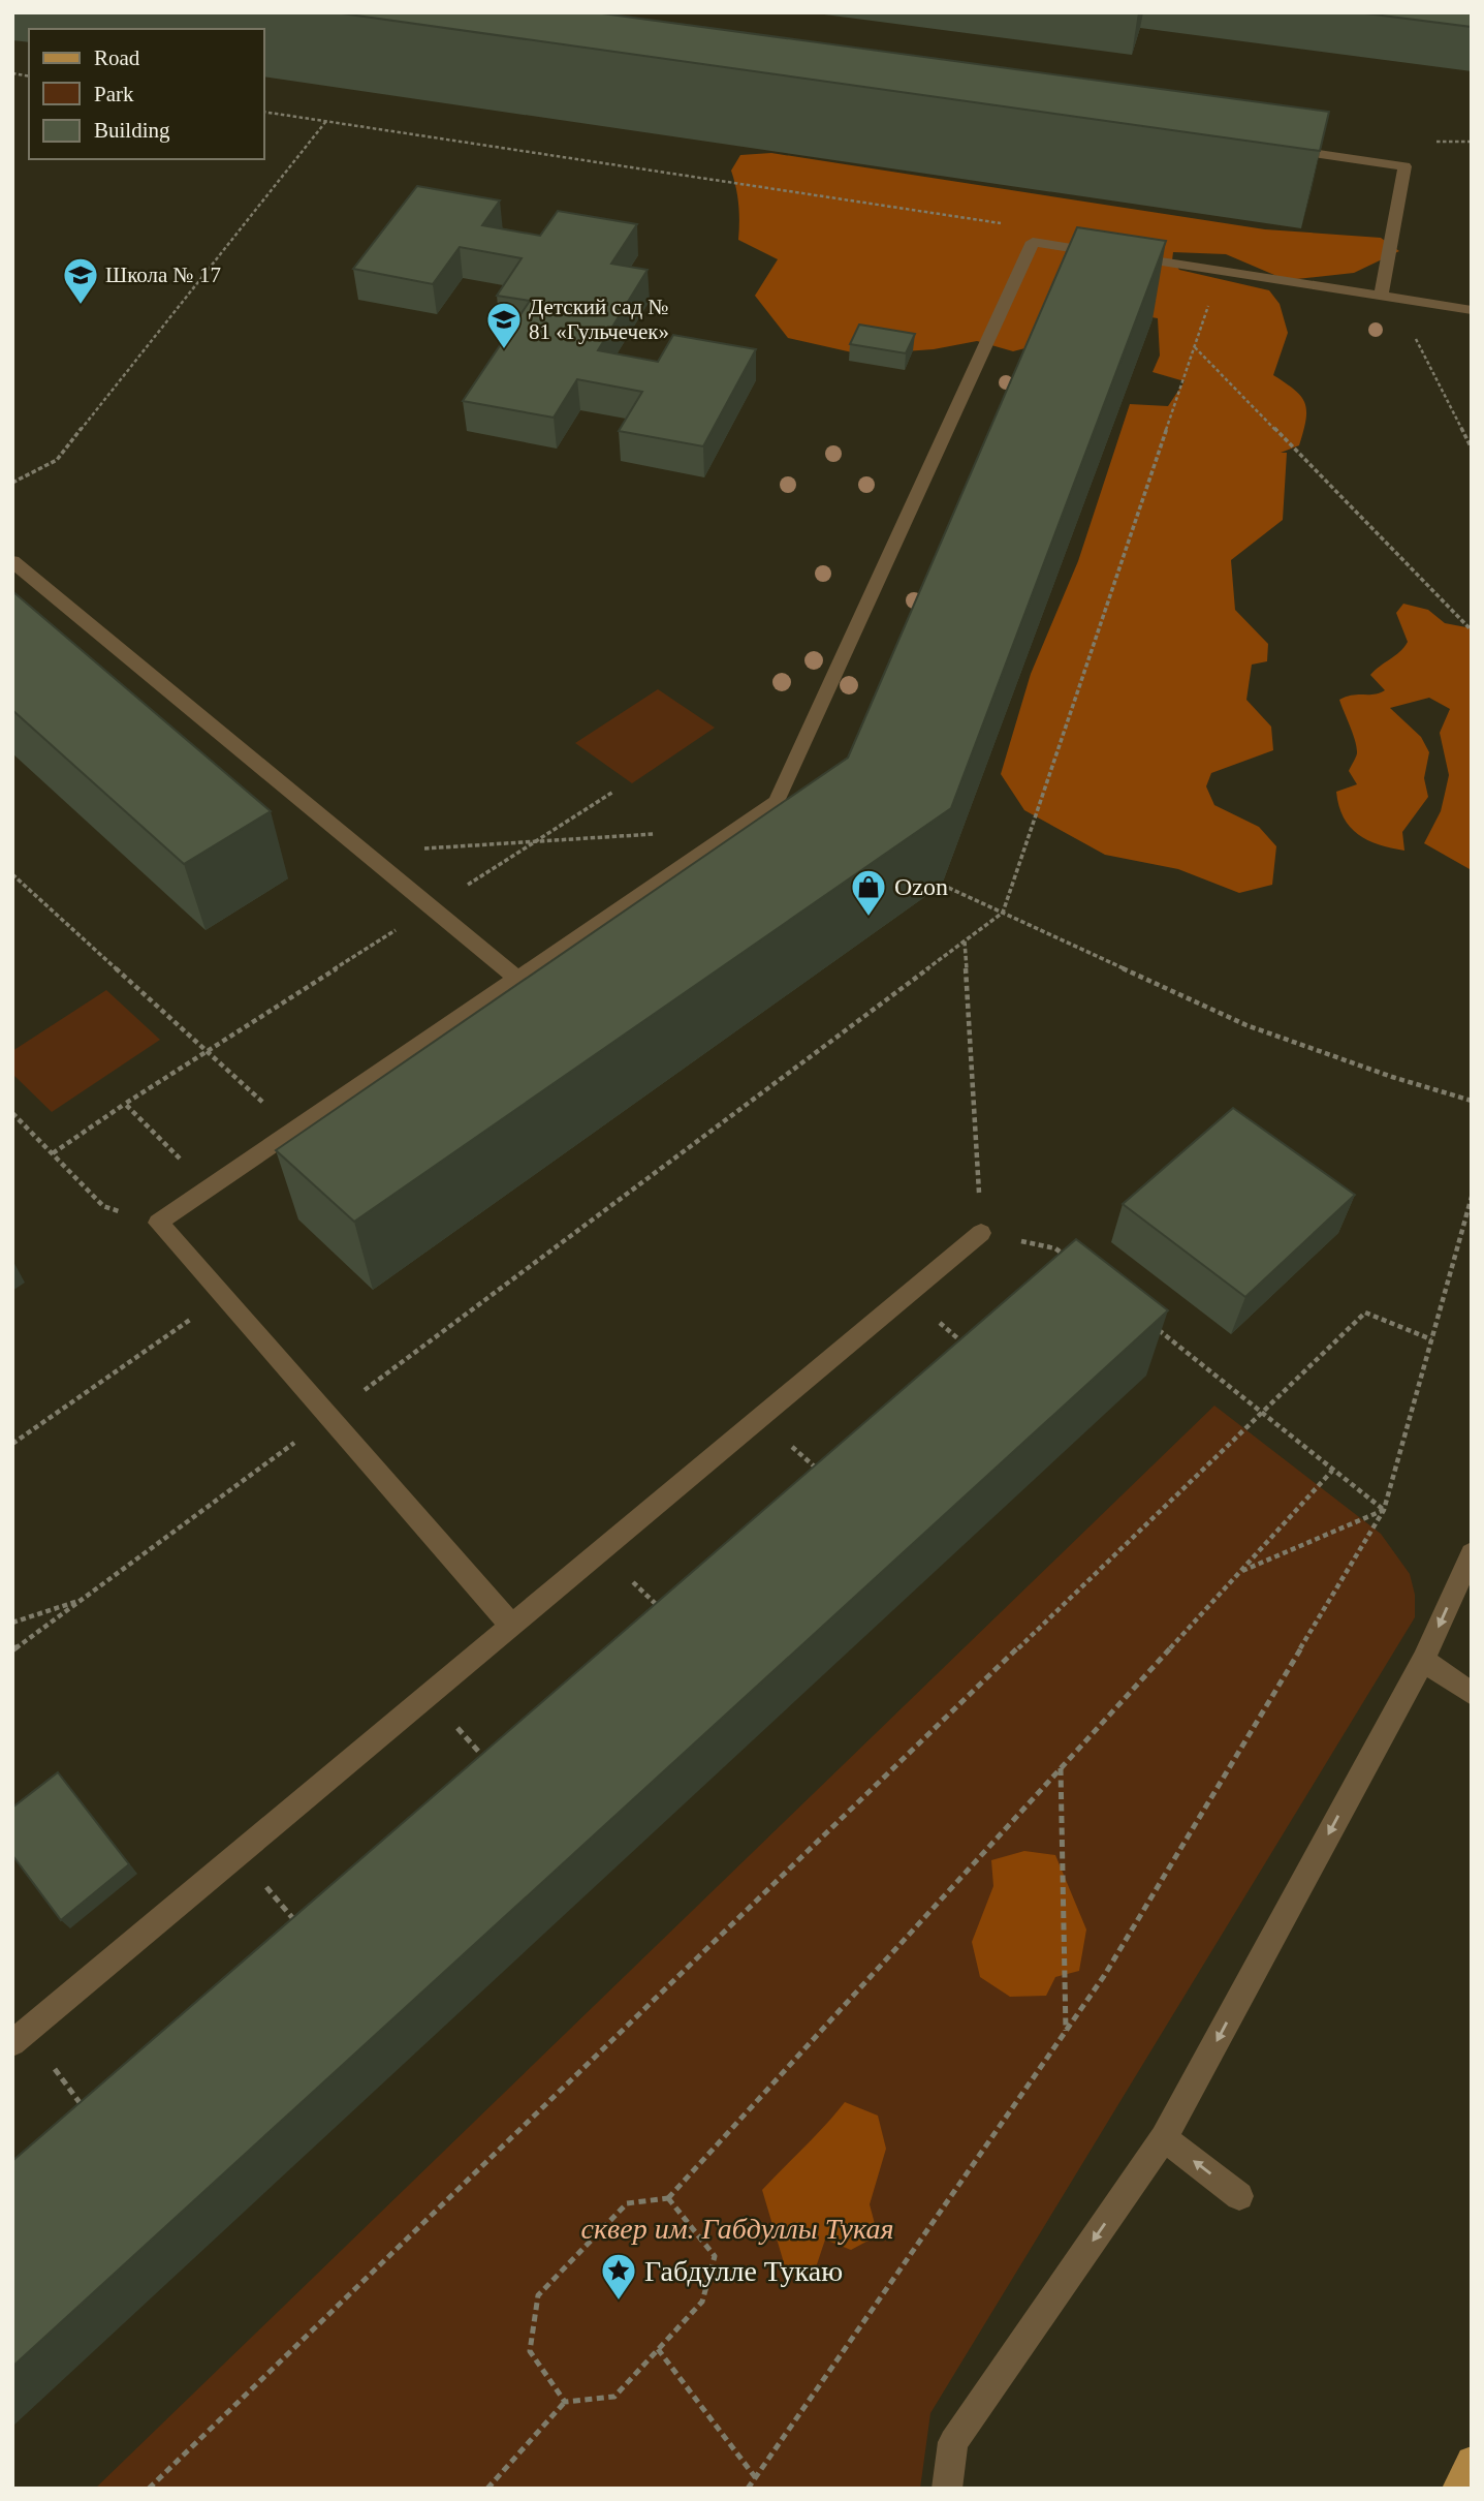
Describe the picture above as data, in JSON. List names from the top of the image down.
{
  "parks": ["сквер им. Габдуллы Тукая"],
  "places": {
    "school or university": ["Школа № 17", "Детский сад № 81 «Гульчечек»"],
    "shop": ["Ozon"],
    "place": ["Габдулле Тукаю"]
  },
  "legend": ["Road", "Park", "Building"]
}
